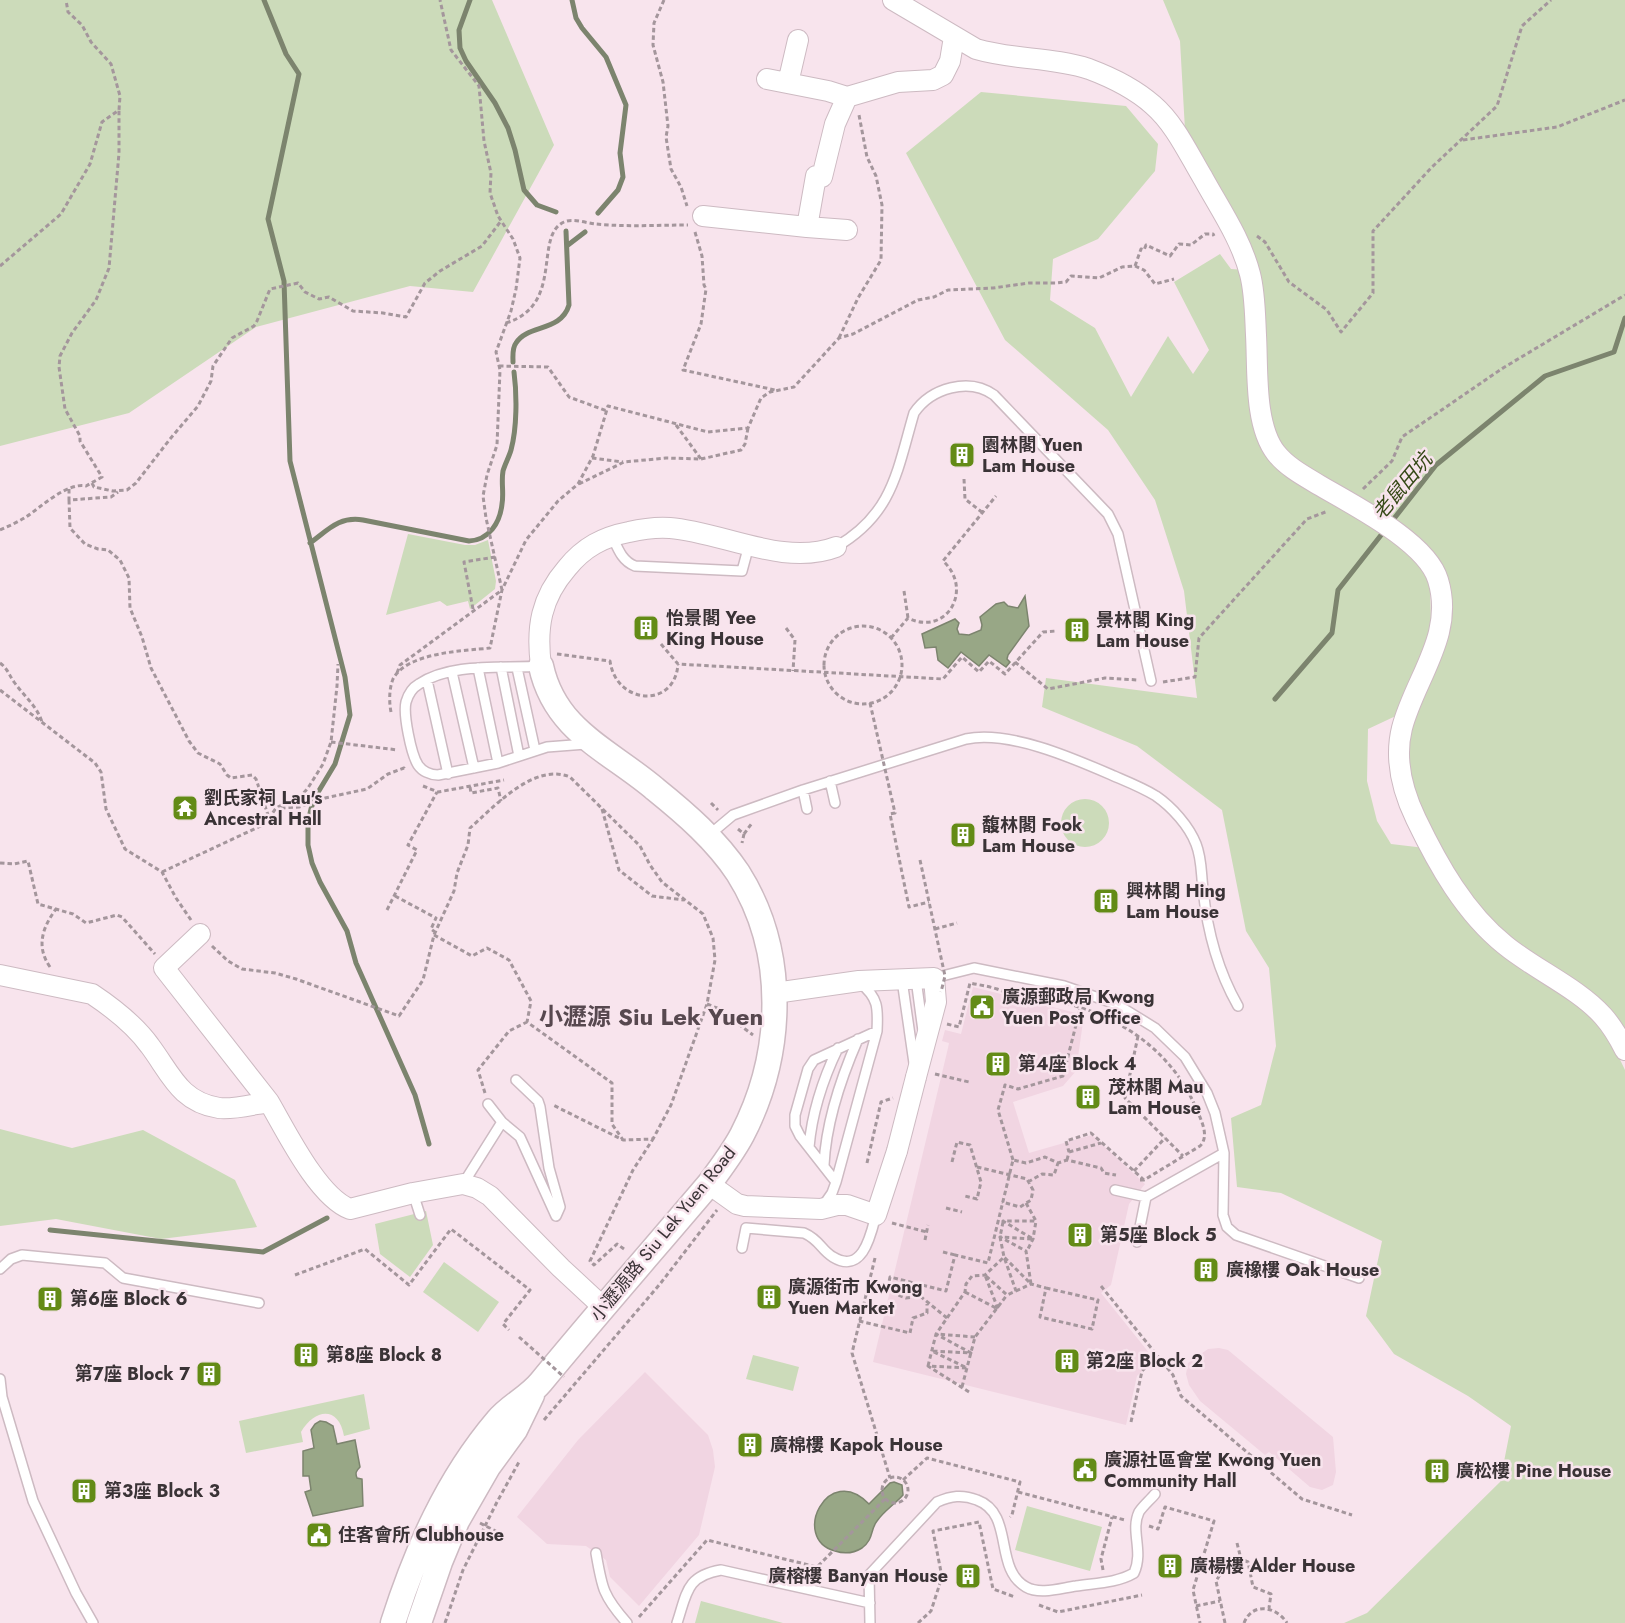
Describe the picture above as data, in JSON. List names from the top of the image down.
{
  "streets": {
    "street": ["小瀝源路 Siu Lek Yuen Road"]
  },
  "districts": ["小瀝源 Siu Lek Yuen"],
  "water": ["老鼠田坑"],
  "places": {
    "building": [
      "園林閣 Yuen Lam House",
      "怡景閣 Yee King House",
      "景林閣 King Lam House",
      "馥林閣 Fook Lam House",
      "興林閣 Hing Lam House",
      "第4座 Block 4",
      "茂林閣 Mau Lam House",
      "第5座 Block 5",
      "廣橡樓 Oak House",
      "廣源街市 Kwong Yuen Market",
      "第6座 Block 6",
      "第8座 Block 8",
      "第2座 Block 2",
      "第7座 Block 7",
      "廣棉樓 Kapok House",
      "廣松樓 Pine House",
      "第3座 Block 3",
      "廣楊樓 Alder House",
      "廣榕樓 Banyan House"
    ],
    "temple": ["劉氏家祠 Lau's Ancestral Hall"],
    "public building": ["廣源郵政局 Kwong Yuen Post Office", "廣源社區會堂 Kwong Yuen Community Hall", "住客會所 Clubhouse"]
  }
}
